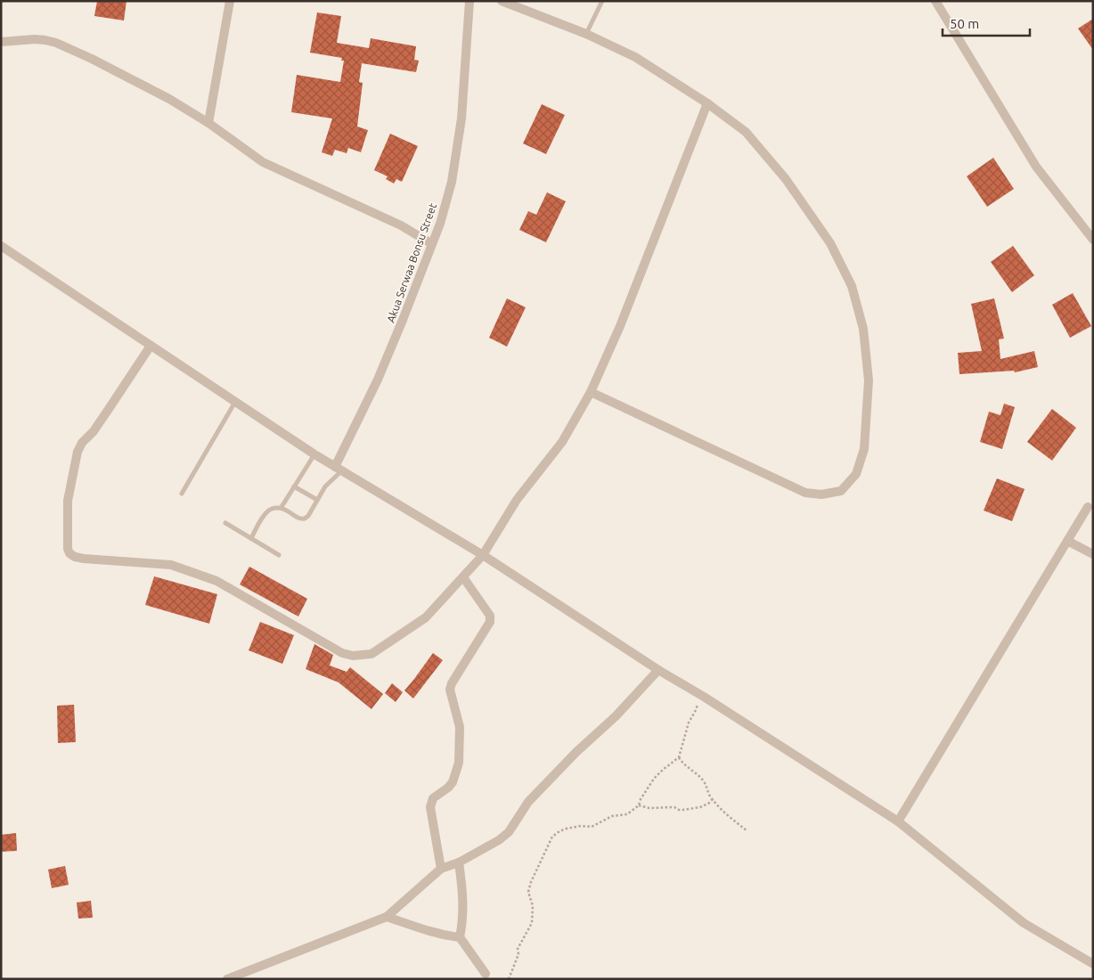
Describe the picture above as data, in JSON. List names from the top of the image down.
{
  "streets": {
    "street": ["Akua Serwaa Bonsu Street"]
  },
  "scale_bar": "50 m"
}
